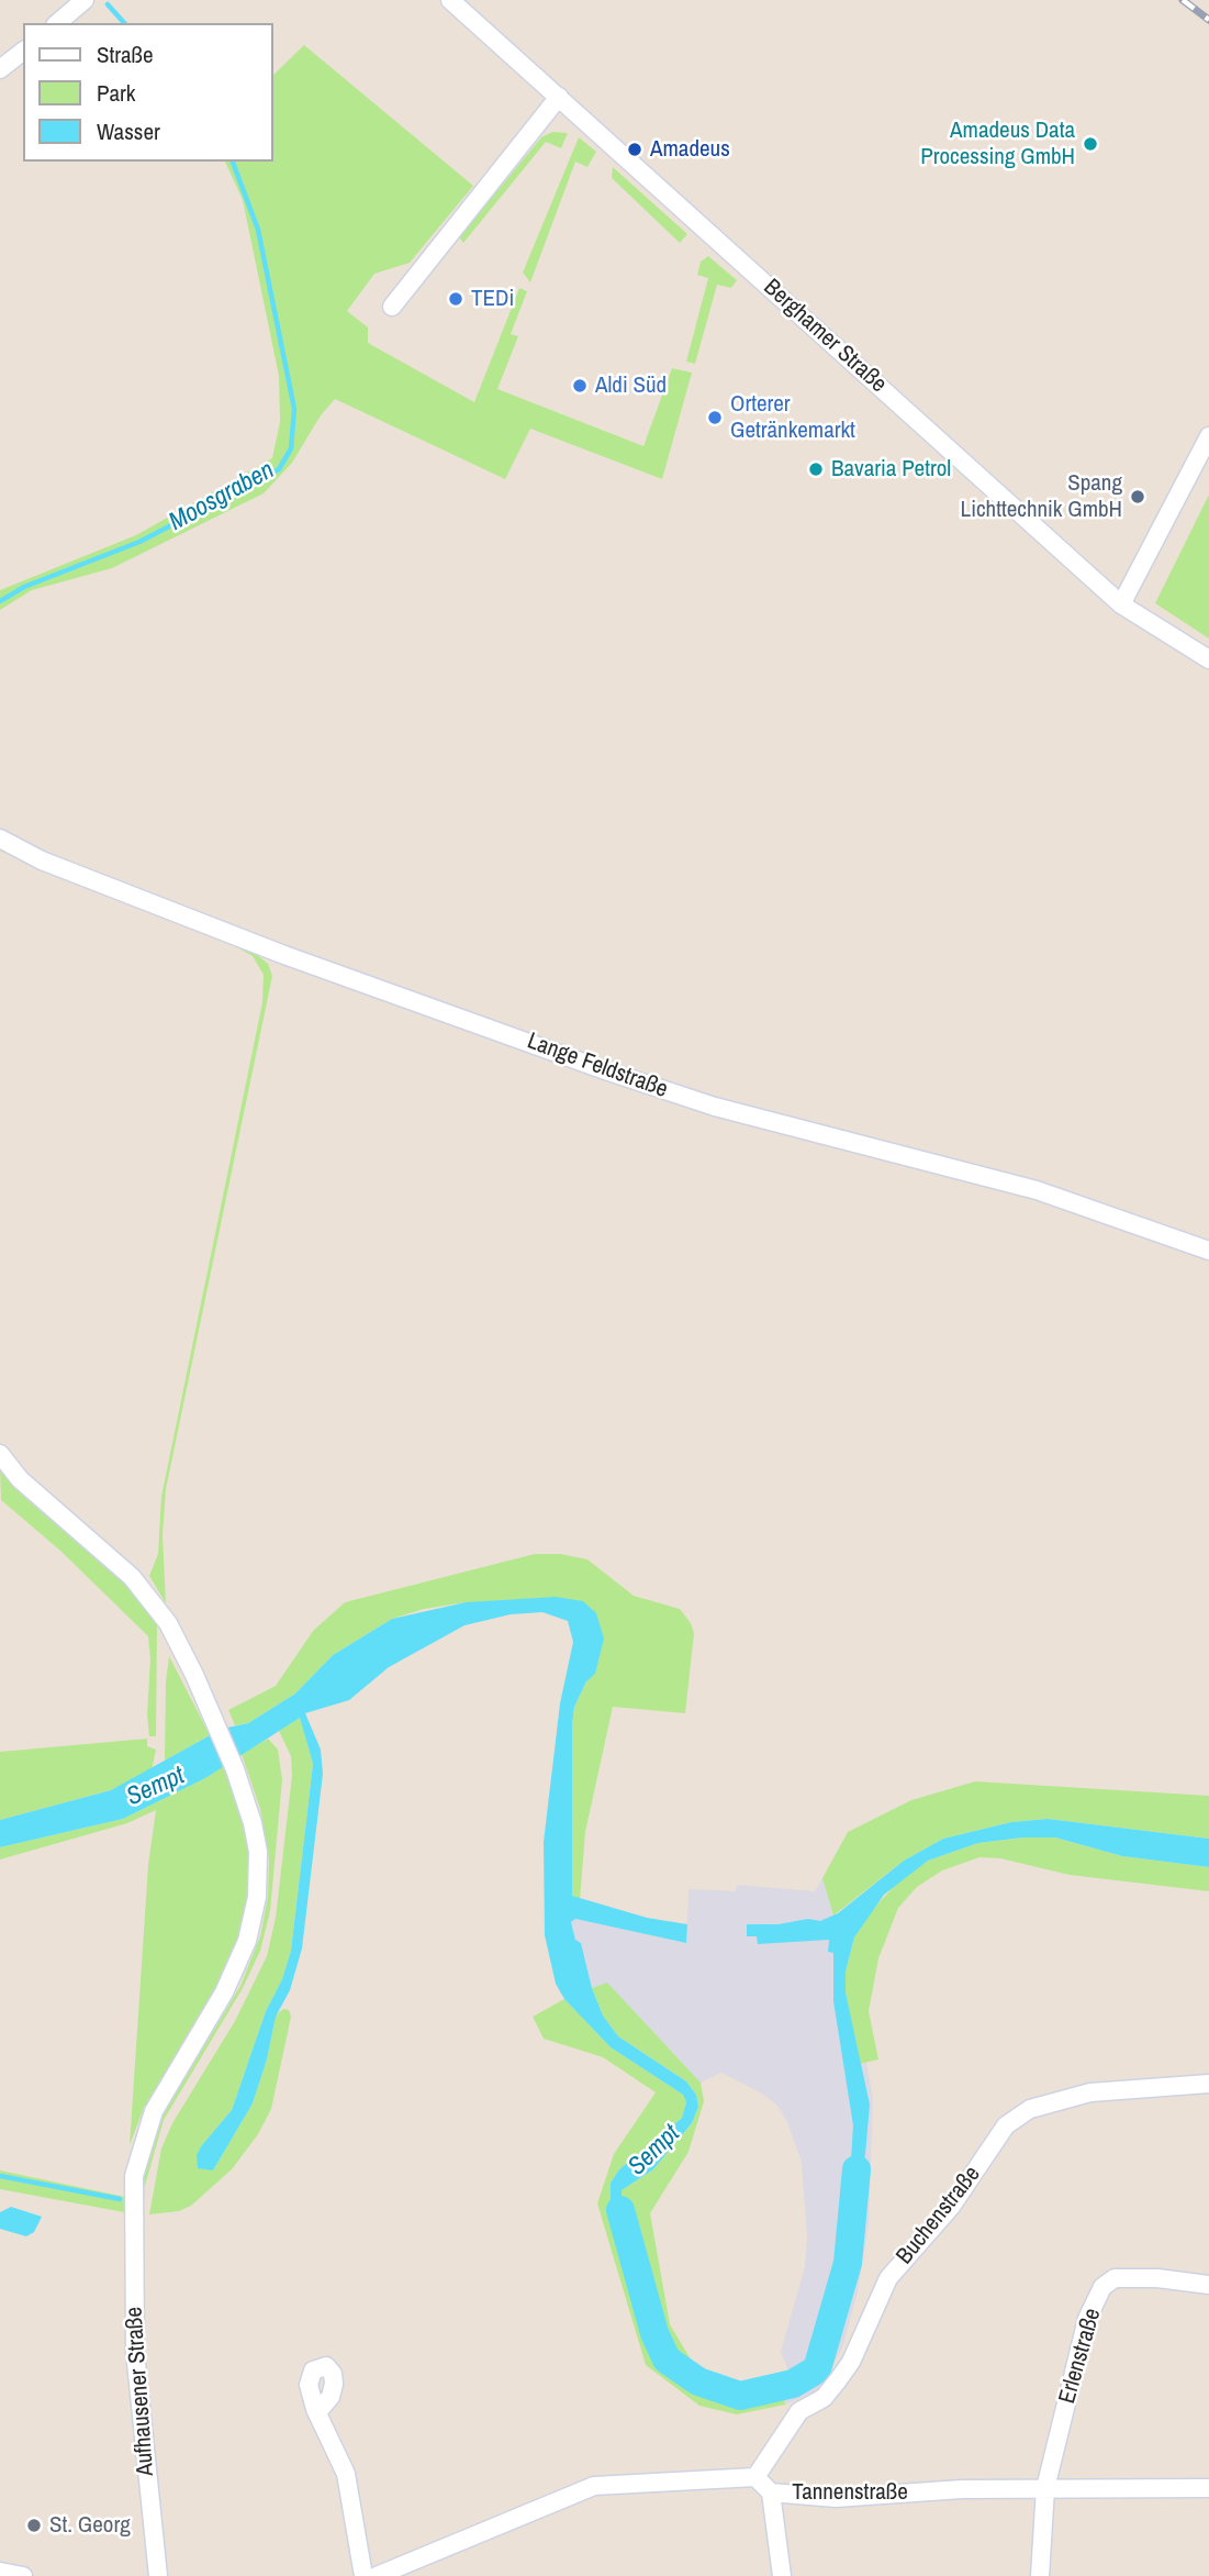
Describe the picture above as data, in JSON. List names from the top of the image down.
{
  "streets": {
    "street": [
      "Berghamer Straße",
      "Lange Feldstraße",
      "Buchenstraße",
      "Erlenstraße",
      "Aufhausener Straße",
      "Tannenstraße"
    ]
  },
  "crossings": [
    ["Buchenstraße", "Tannenstraße"],
    ["Erlenstraße", "Tannenstraße"]
  ],
  "water": ["Moosgraben", "Sempt"],
  "places": [
    "Amadeus Data Processing GmbH",
    "Amadeus",
    "TEDi",
    "Aldi Süd",
    "Orterer Getränkemarkt",
    "Bavaria Petrol",
    "Spang Lichttechnik GmbH",
    "St. Georg"
  ],
  "legend": ["Straße", "Park", "Wasser"]
}
